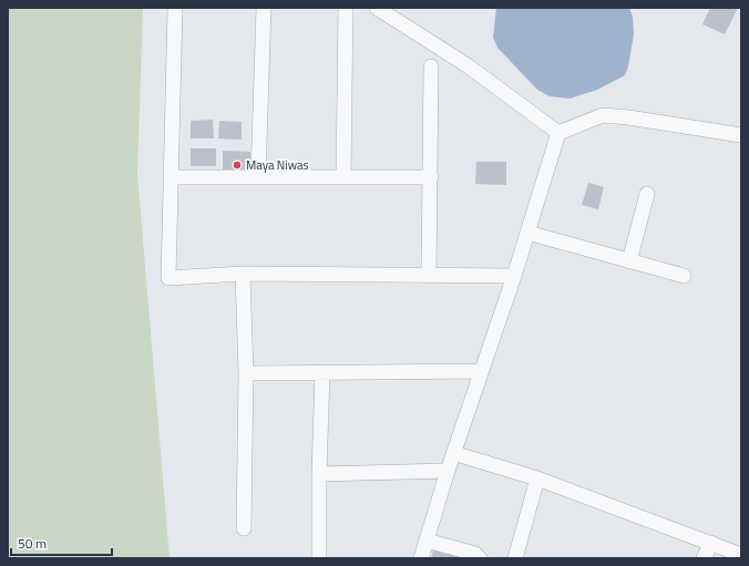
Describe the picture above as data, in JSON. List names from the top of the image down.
{
  "places": ["Maya Niwas"],
  "scale_bar": "50 m"
}
